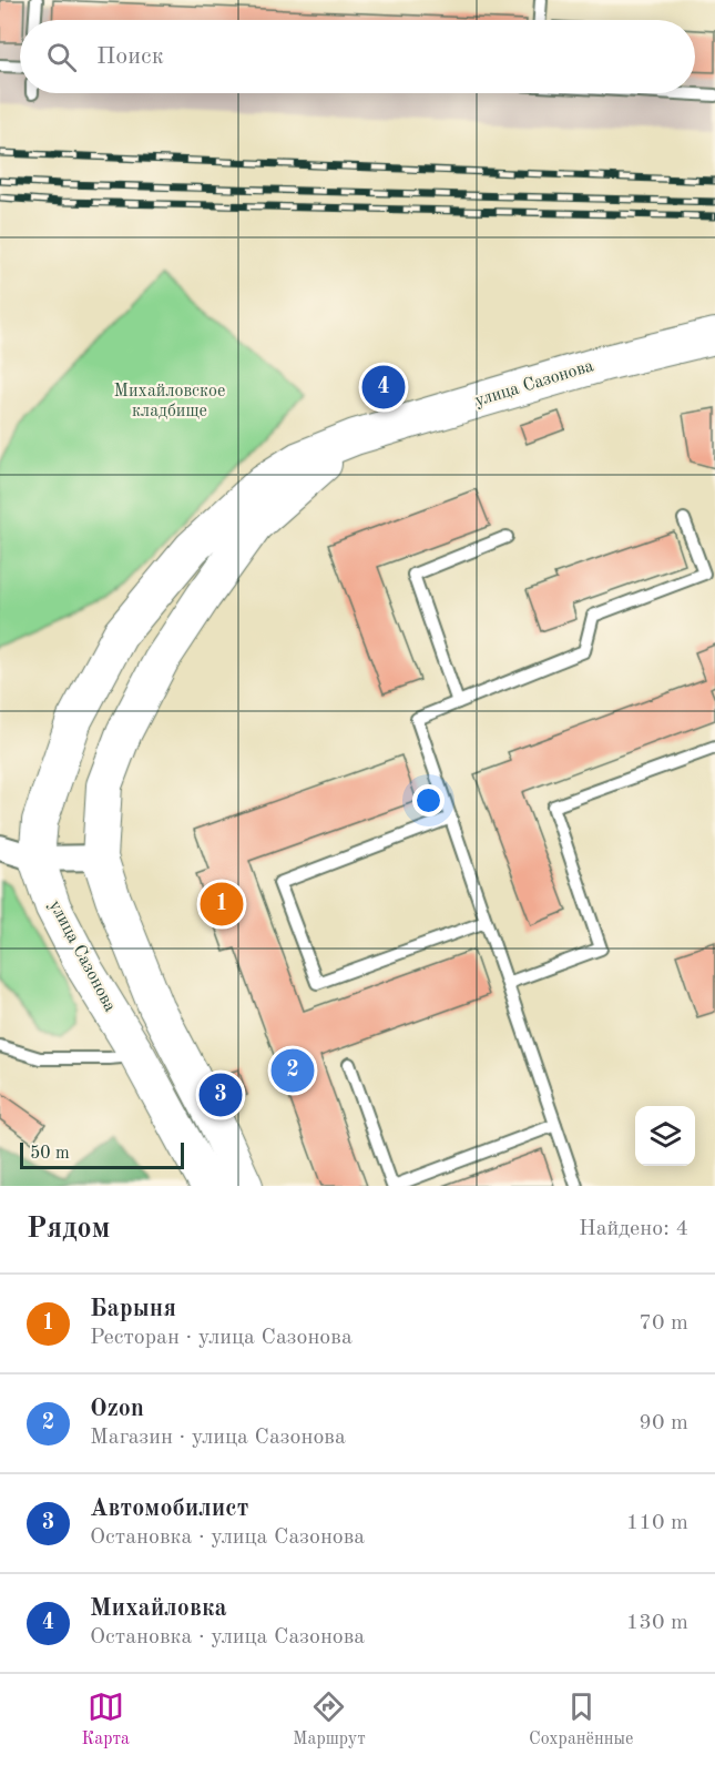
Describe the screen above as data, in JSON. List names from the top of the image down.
{
  "streets": {
    "main road": ["улица Сазонова"]
  },
  "parks": ["Михайловское кладбище"],
  "scale_bar": "50 m",
  "page": {
    "search": "Поиск",
    "pins": [
      "4",
      "1",
      "2",
      "3"
    ],
    "scale": "50 m",
    "heading": ["Рядом", "Найдено: 4"],
    "list": [
      {
        "mark": "1",
        "name": "Барыня",
        "note": "Ресторан · улица Сазонова",
        "value": "70 m"
      },
      {
        "mark": "2",
        "name": "Ozon",
        "note": "Магазин · улица Сазонова",
        "value": "90 m"
      },
      {
        "mark": "3",
        "name": "Автомобилист",
        "note": "Остановка · улица Сазонова",
        "value": "110 m"
      },
      {
        "mark": "4",
        "name": "Михайловка",
        "note": "Остановка · улица Сазонова",
        "value": "130 m"
      }
    ],
    "nav": ["Карта", "Маршрут", "Сохранённые"]
  }
}
